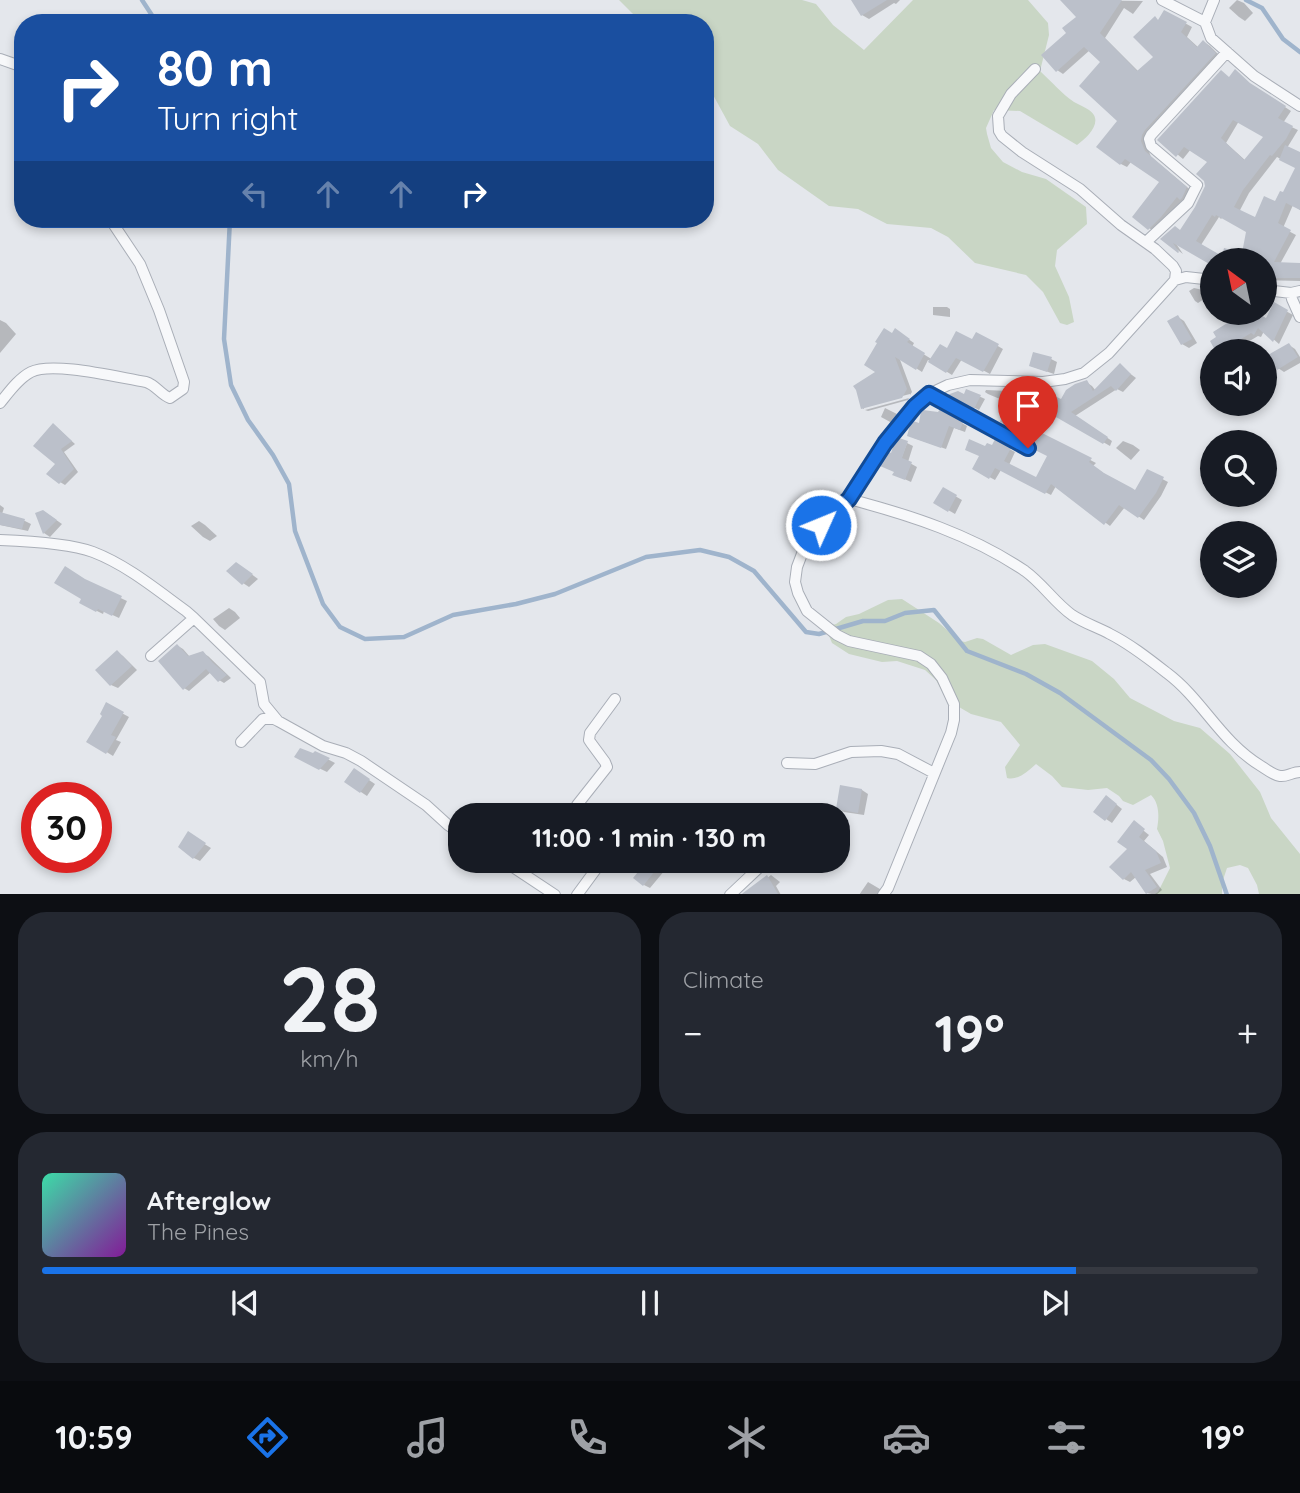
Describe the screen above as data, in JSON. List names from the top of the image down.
{
  "north": "top left",
  "page": {
    "turn": ["80 m", "Turn right"],
    "limit": "30",
    "trip": "11:00 · 1 min · 130 m",
    "tile": [
      ["28", "km/h"],
      "Climate"
    ],
    "heat": ["−", "19°", "+"],
    "song": ["Afterglow", "The Pines"],
    "tabs": ["10:59", "19°"]
  }
}
